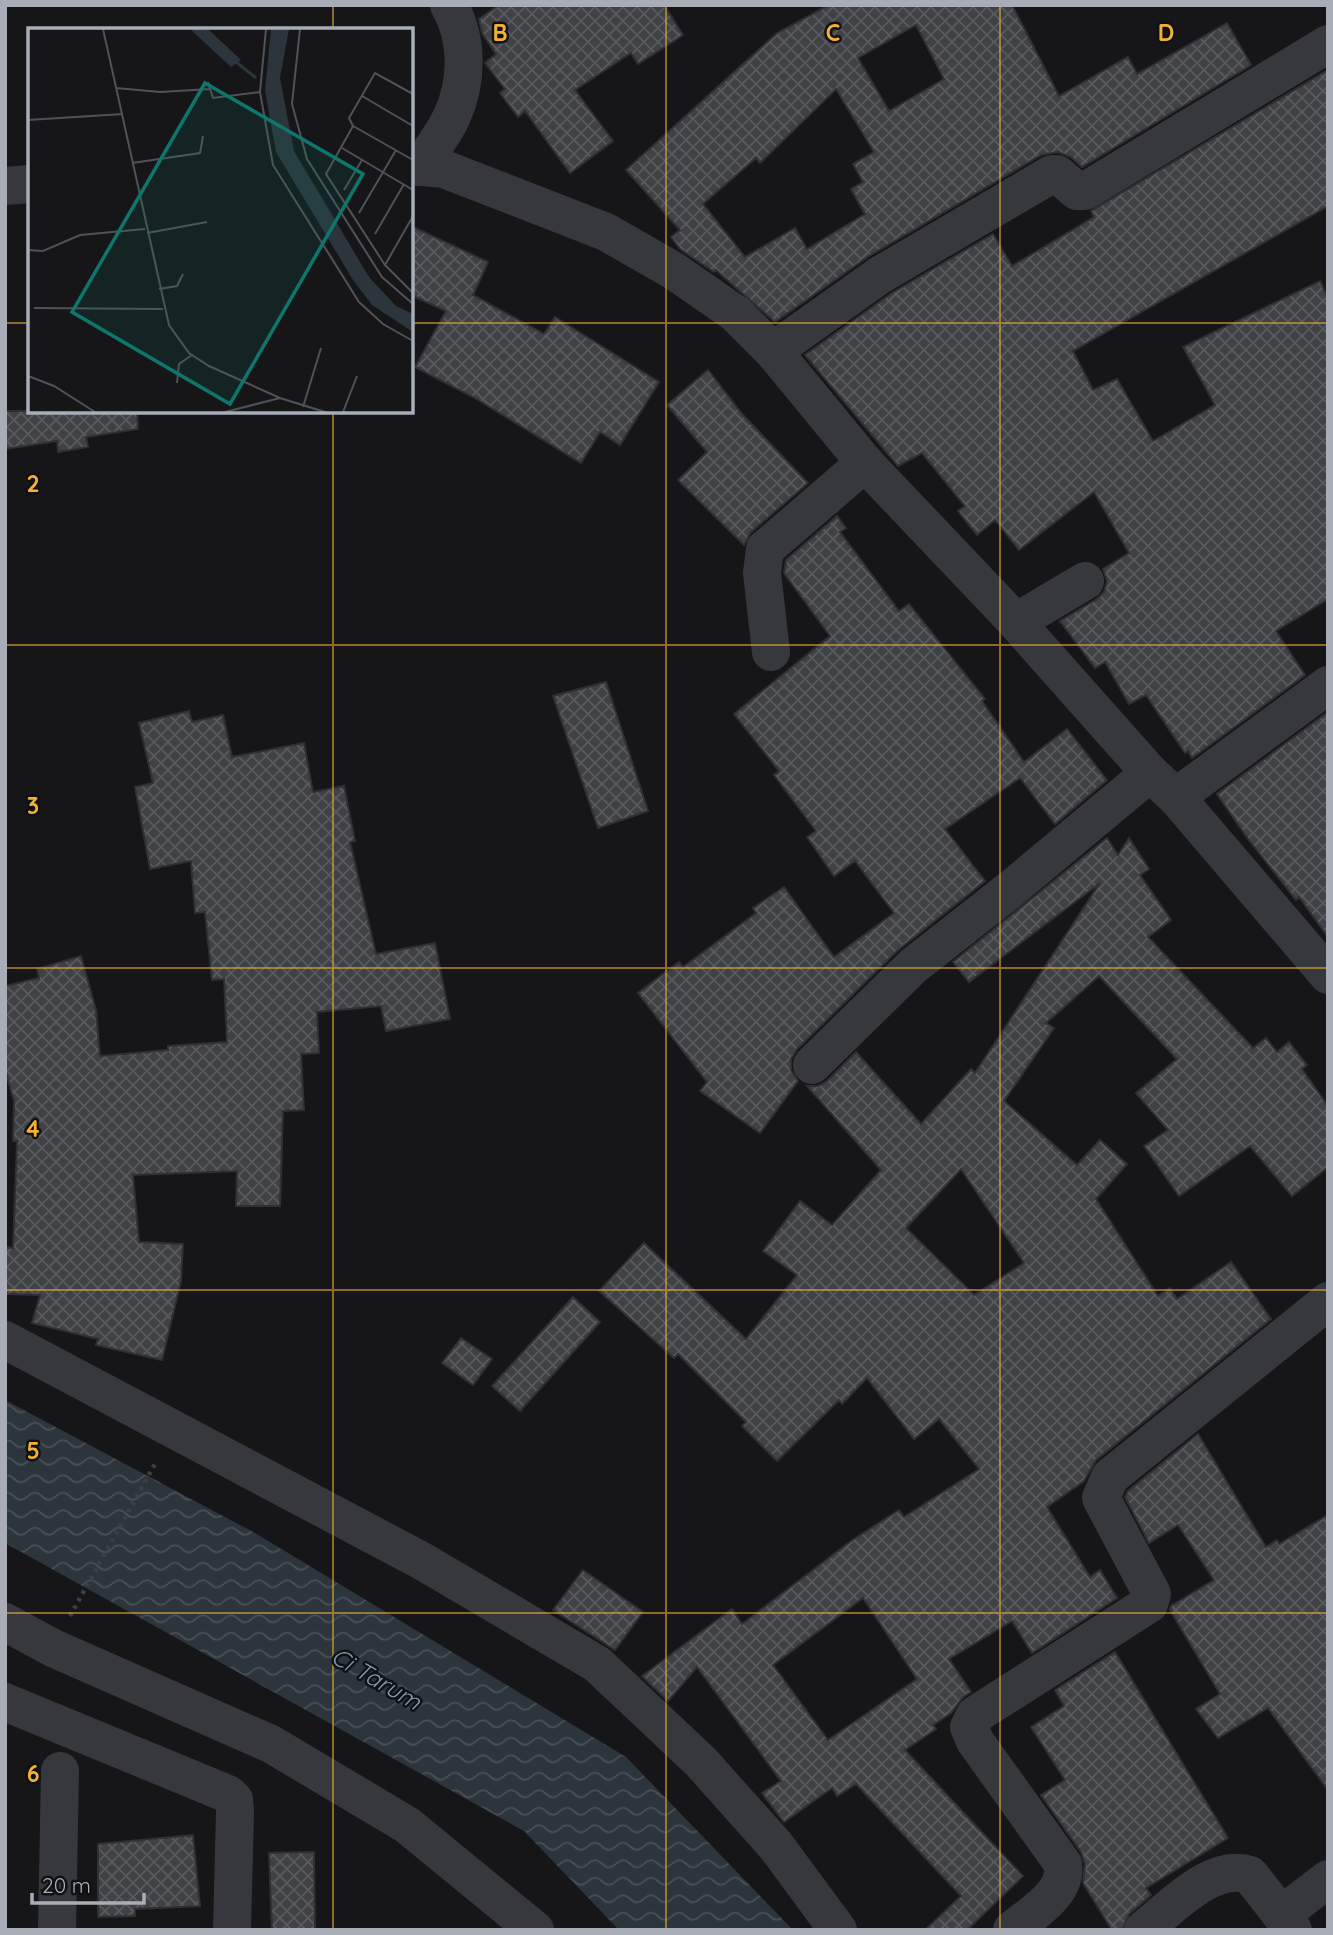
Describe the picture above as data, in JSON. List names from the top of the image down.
{
  "water": ["Ci Tarum"],
  "scale_bar": "20 m",
  "grid": {
    "columns": ["B", "C", "D"],
    "rows": [
      "2",
      "3",
      "4",
      "5",
      "6"
    ]
  }
}
